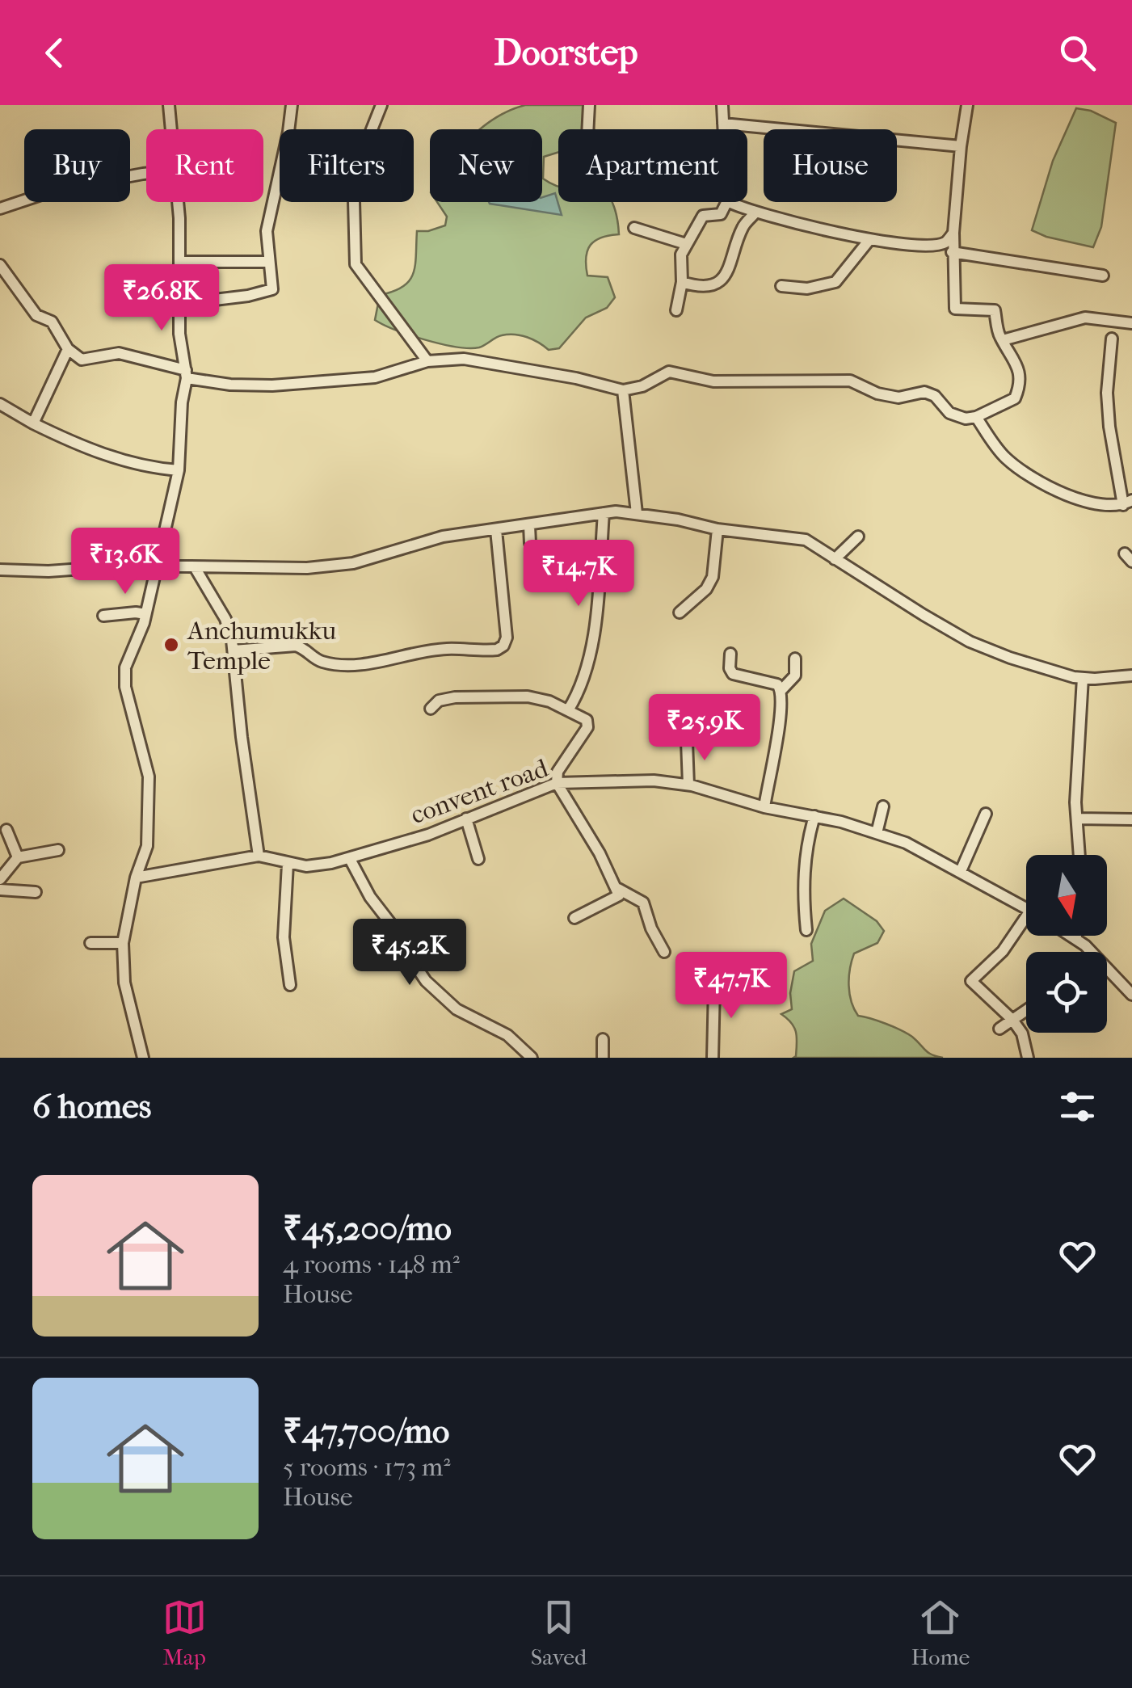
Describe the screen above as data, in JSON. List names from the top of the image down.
{
  "streets": {
    "street": ["convent road"]
  },
  "places": ["Anchumukku Temple"],
  "north": "bottom",
  "page": {
    "header": "Doorstep",
    "chip": [
      "Buy",
      "Rent",
      "Filters",
      "New",
      "Apartment",
      "House"
    ],
    "price": [
      "₹26.8K",
      "₹13.6K",
      "₹14.7K",
      "₹25.9K",
      "₹45.2K",
      "₹47.7K"
    ],
    "heading": "6 homes",
    "list": [
      {
        "name": "₹45,200/mo",
        "note": "4 rooms · 148 m² · House"
      },
      {
        "name": "₹47,700/mo",
        "note": "5 rooms · 173 m² · House"
      }
    ],
    "tabs": ["Map", "Saved", "Home"]
  }
}
